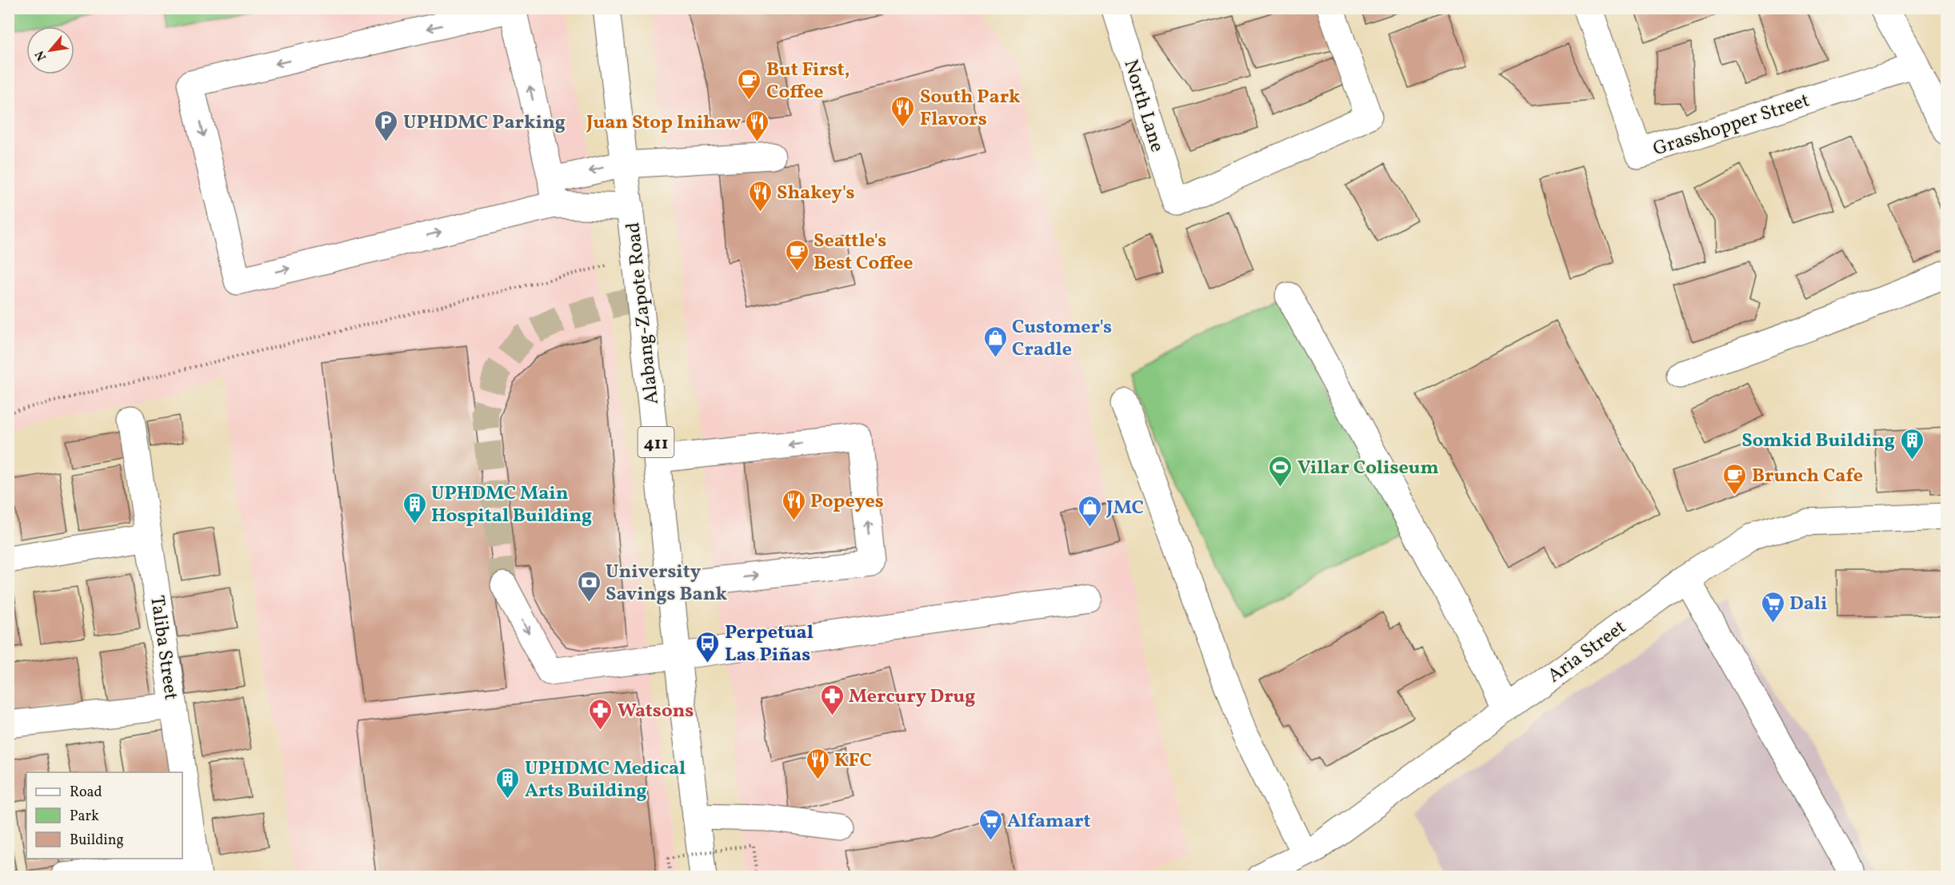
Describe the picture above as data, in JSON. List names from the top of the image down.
{
  "streets": {
    "main road": [
      "North Lane",
      "Grasshopper Street",
      "Alabang-Zapote Road",
      "411",
      "Taliba Street",
      "Aria Street"
    ]
  },
  "places": {
    "cafe": ["But First, Coffee", "Seattle's Best Coffee", "Brunch Cafe"],
    "restaurant": [
      "South Park Flavors",
      "Juan Stop Inihaw",
      "Shakey's",
      "Popeyes",
      "KFC"
    ],
    "parking": ["UPHDMC Parking"],
    "shop": ["Customer's Cradle", "JMC"],
    "building": ["Somkid Building", "UPHDMC Main Hospital Building", "UPHDMC Medical Arts Building"],
    "sports": ["Villar Coliseum"],
    "bank": ["University Savings Bank"],
    "supermarket": ["Dali", "Alfamart"],
    "bus stop": ["Perpetual Las Piñas"],
    "pharmacy": ["Mercury Drug", "Watsons"]
  },
  "legend": ["Road", "Park", "Building"],
  "north": "bottom left"
}
